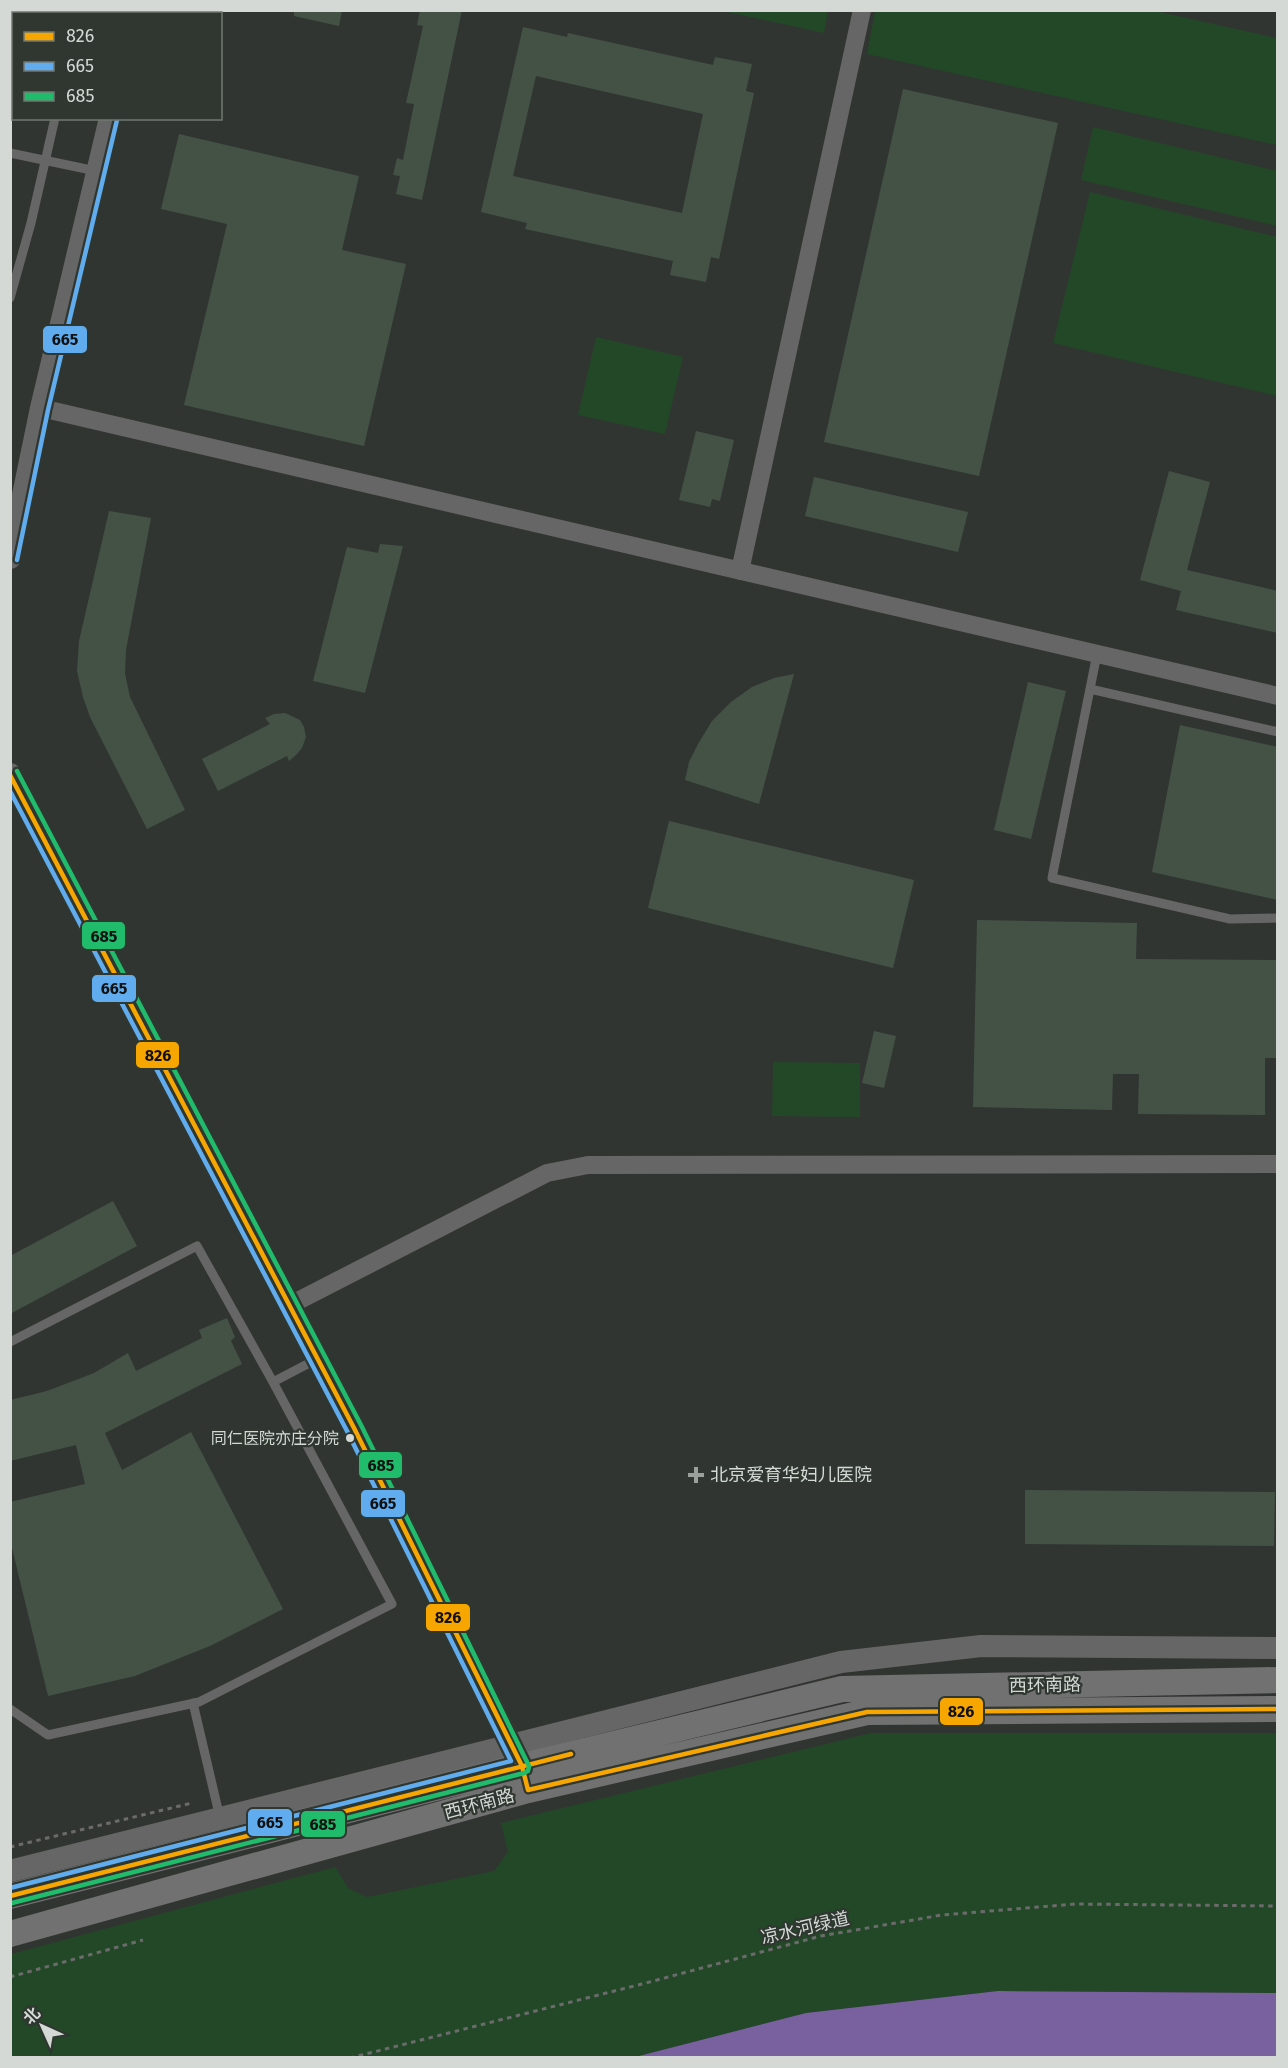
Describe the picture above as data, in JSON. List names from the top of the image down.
{
  "streets": {
    "main road": ["西环南路"],
    "path": ["凉水河绿道"]
  },
  "places": {
    "other": ["同仁医院亦庄分院"],
    "health": ["北京爱育华妇儿医院"]
  },
  "lines": ["transit line 665", "transit line 685", "transit line 826"],
  "legend": ["826", "665", "685"],
  "north": "top left"
}
